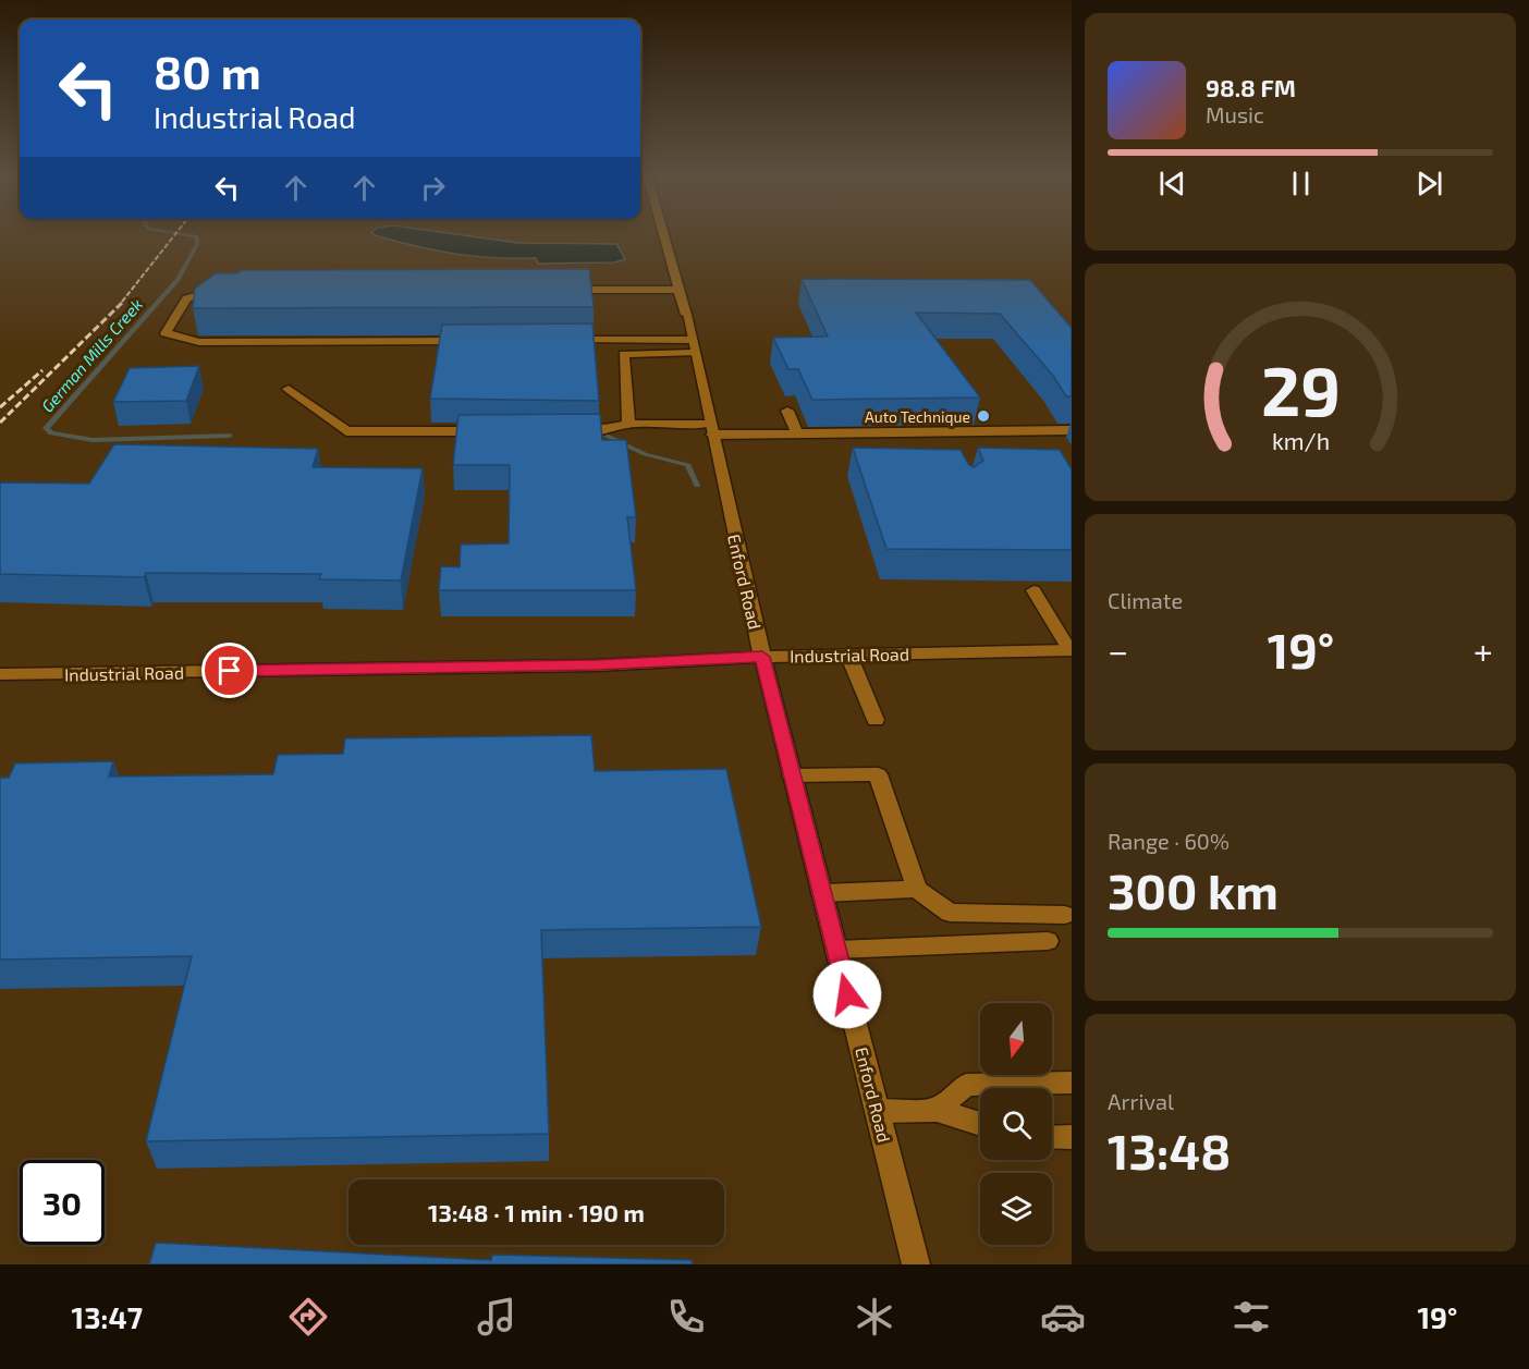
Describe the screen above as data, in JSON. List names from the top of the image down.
{
  "streets": {
    "street": ["Enford Road", "Industrial Road"]
  },
  "crossings": [
    ["Enford Road", "Industrial Road"]
  ],
  "water": ["German Mills Creek"],
  "places": ["Auto Technique"],
  "north": "bottom",
  "page": {
    "turn": ["80 m", "Industrial Road"],
    "song": ["98.8 FM", "Music"],
    "tile": [
      "Climate",
      ["Range · 60%", "300 km"],
      ["Arrival", "13:48"]
    ],
    "heat": ["−", "19°", "+"],
    "limit": "30",
    "trip": "13:48 · 1 min · 190 m",
    "tabs": ["13:47", "19°"],
    "gauge": ["29", "km/h"]
  }
}
